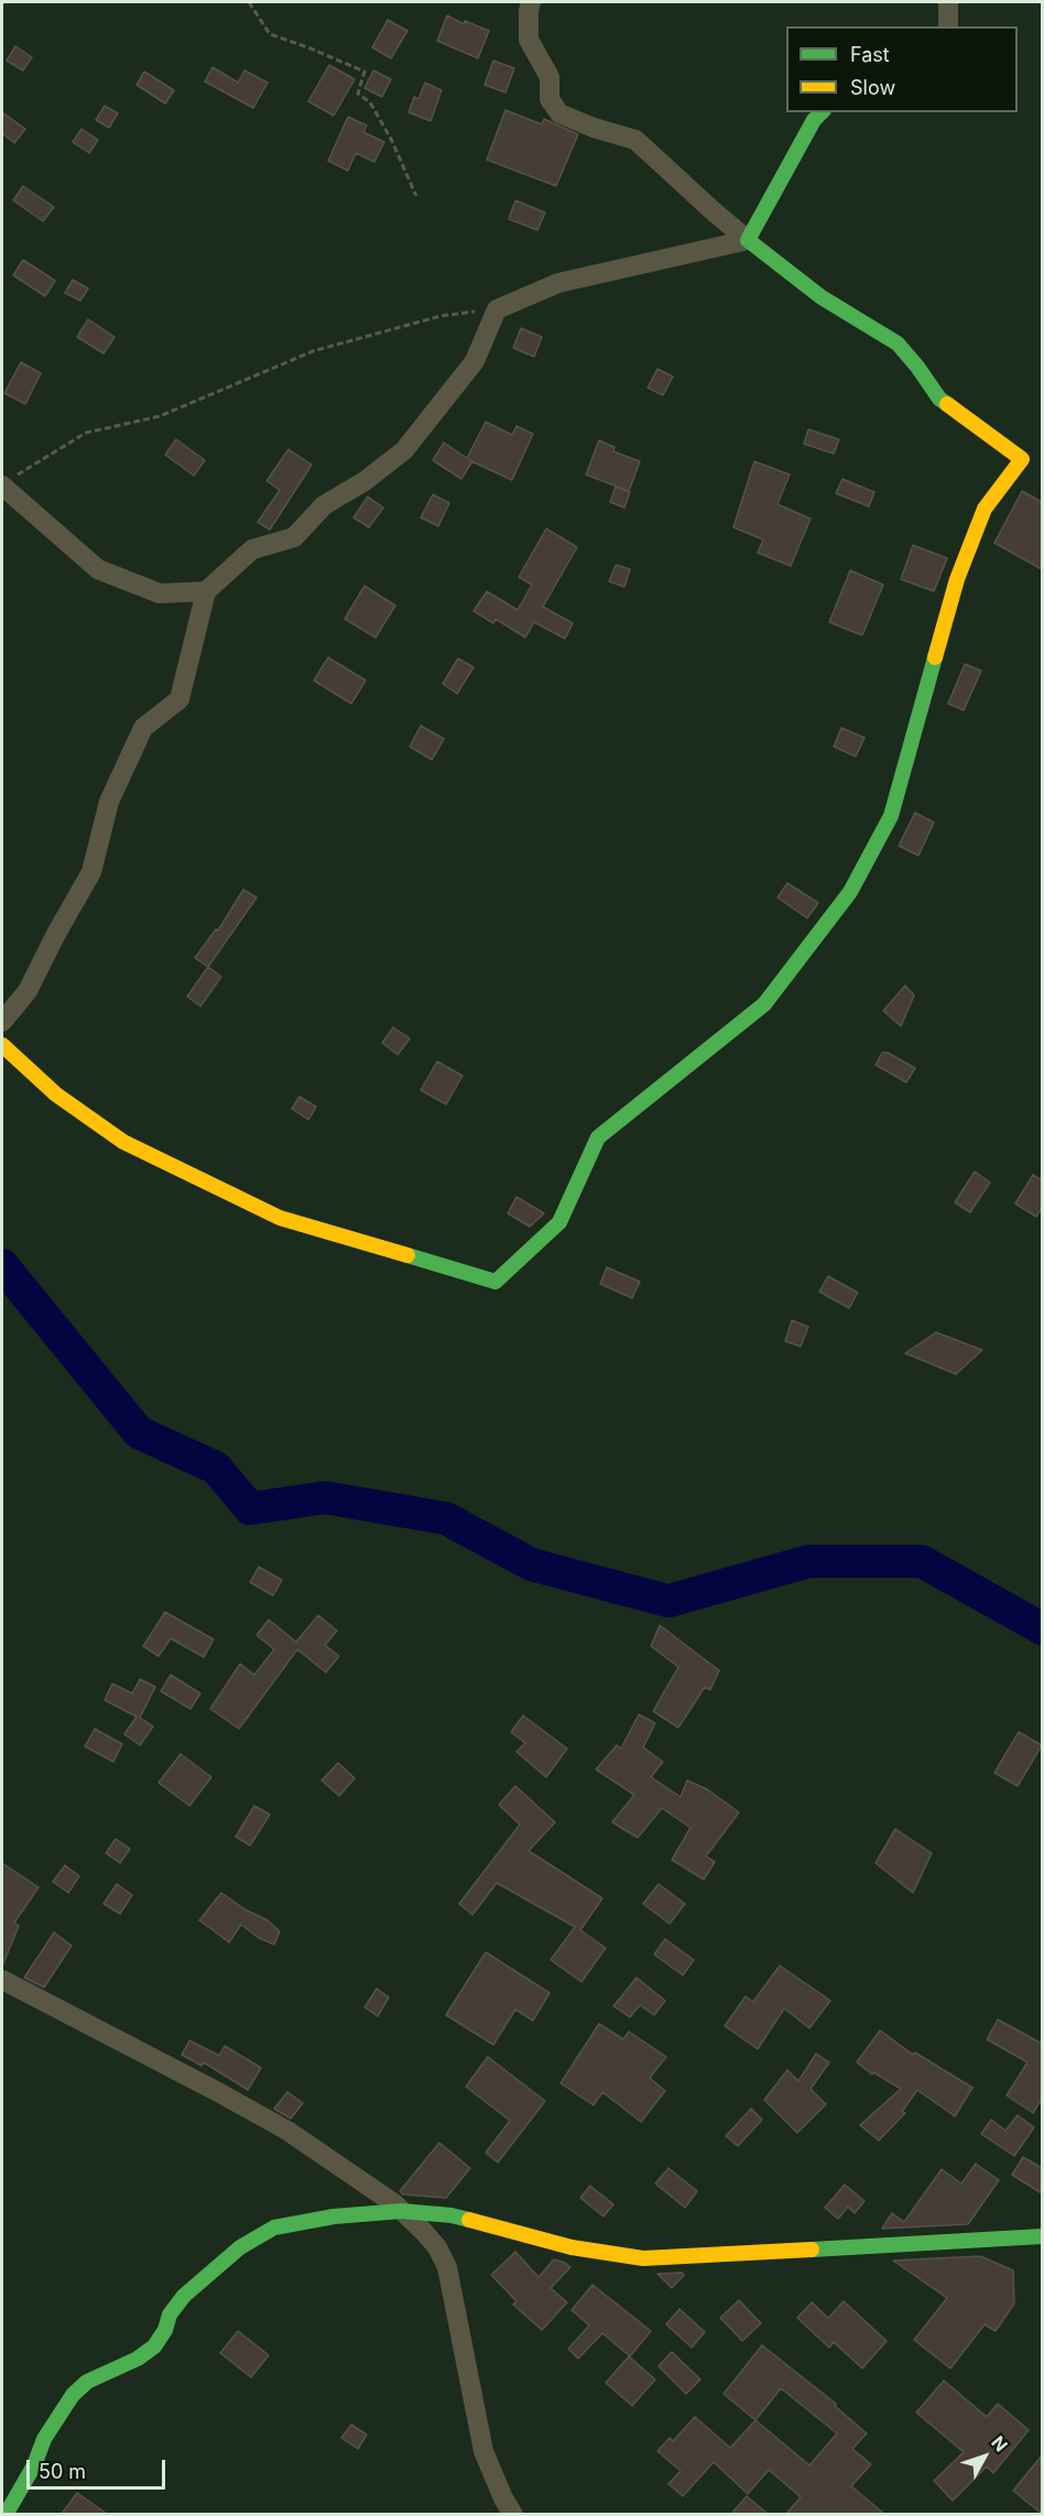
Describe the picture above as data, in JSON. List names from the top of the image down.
{
  "legend": ["Fast", "Slow"],
  "scale_bar": "50 m",
  "north": "top right"
}
